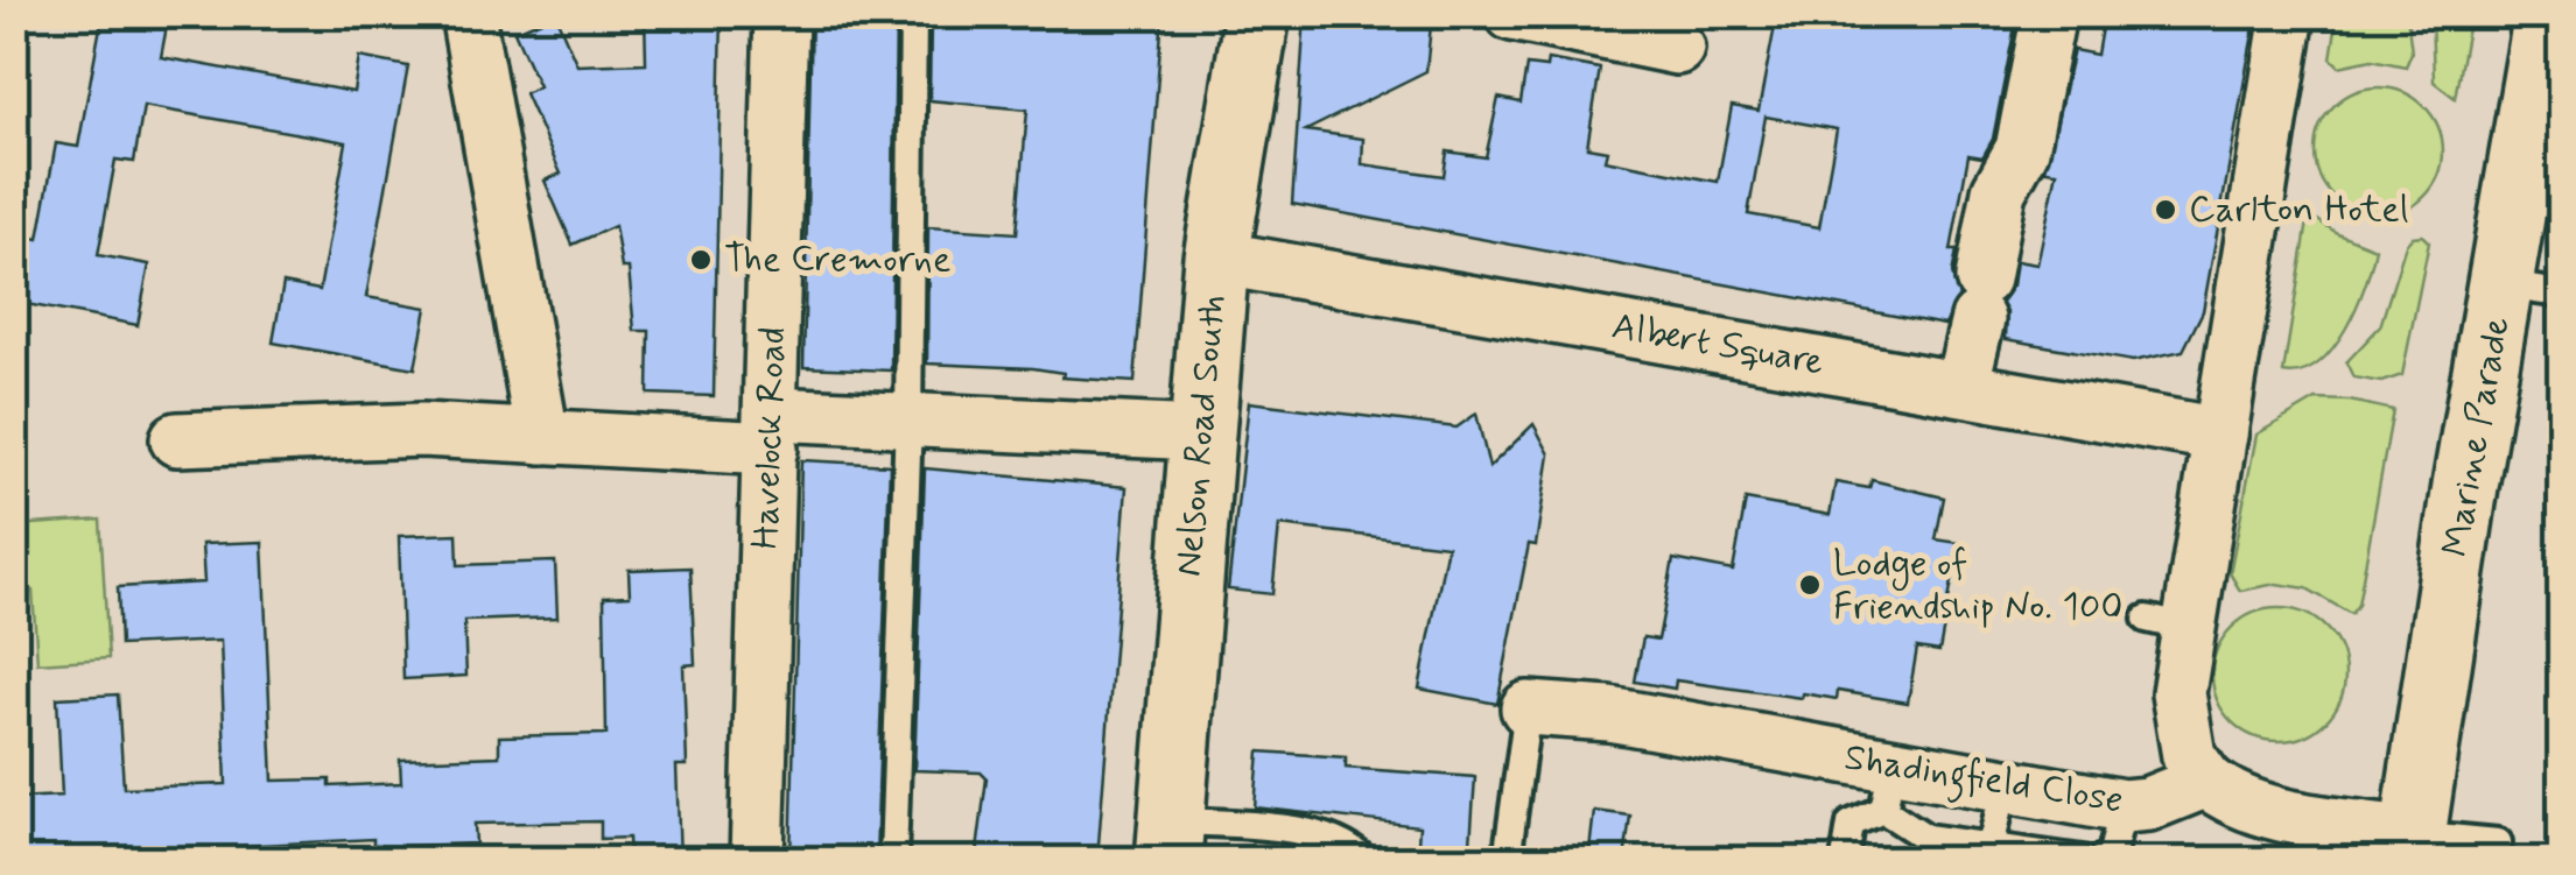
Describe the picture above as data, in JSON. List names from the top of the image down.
{
  "streets": {
    "street": [
      "Albert Square",
      "Nelson Road South",
      "Marine Parade",
      "Havelock Road",
      "Shadingfield Close"
    ]
  },
  "crossings": [
    ["Albert Square", "Nelson Road South"]
  ],
  "places": ["Carlton Hotel", "The Cremorne", "Lodge of Friendship No. 100"]
}
